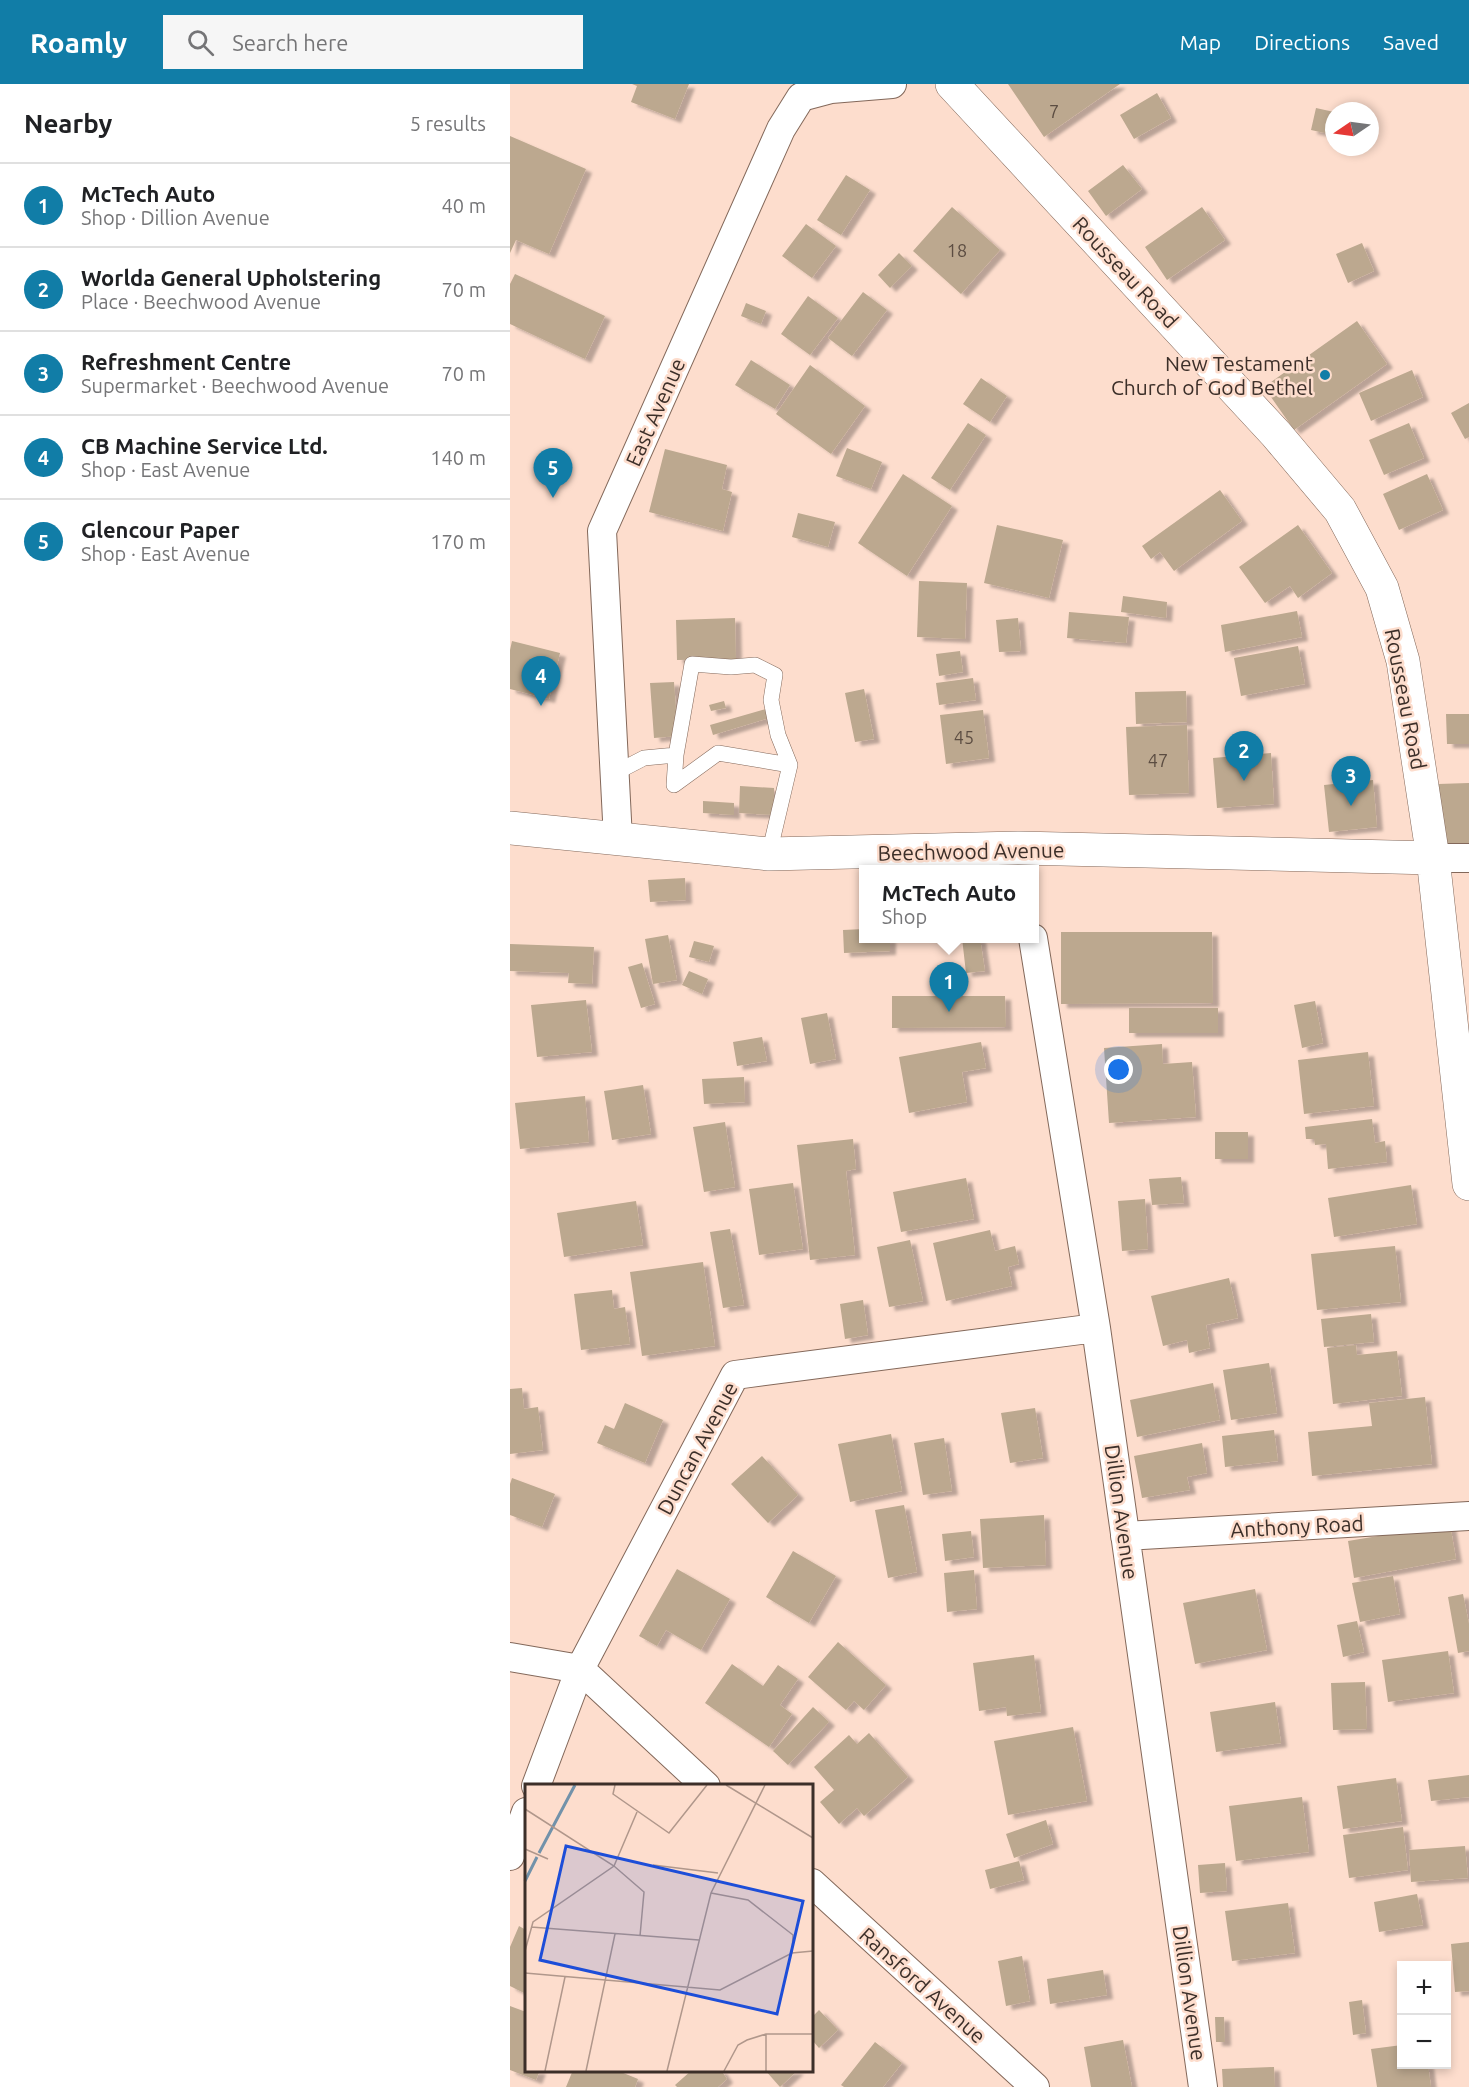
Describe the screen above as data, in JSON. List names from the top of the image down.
{
  "streets": {
    "street": [
      "Rousseau Road",
      "East Avenue",
      "Beechwood Avenue",
      "Duncan Avenue",
      "Dillion Avenue",
      "Anthony Road",
      "Ransford Avenue"
    ]
  },
  "crossings": [
    ["Rousseau Road", "Beechwood Avenue"],
    ["East Avenue", "Beechwood Avenue"],
    ["Duncan Avenue", "Dillion Avenue"],
    ["Dillion Avenue", "Anthony Road"]
  ],
  "places": ["New Testament Church of God Bethel"],
  "house_numbers": [
    "7",
    "18",
    "45",
    "47"
  ],
  "north": "left",
  "page": {
    "header": "Roamly",
    "search": "Search here",
    "nav": ["Map", "Directions", "Saved"],
    "heading": ["Nearby", "5 results"],
    "list": [
      {
        "mark": "1",
        "name": "McTech Auto",
        "note": "Shop · Dillion Avenue",
        "value": "40 m"
      },
      {
        "mark": "2",
        "name": "Worlda General Upholstering",
        "note": "Place · Beechwood Avenue",
        "value": "70 m"
      },
      {
        "mark": "3",
        "name": "Refreshment Centre",
        "note": "Supermarket · Beechwood Avenue",
        "value": "70 m"
      },
      {
        "mark": "4",
        "name": "CB Machine Service Ltd.",
        "note": "Shop · East Avenue",
        "value": "140 m"
      },
      {
        "mark": "5",
        "name": "Glencour Paper",
        "note": "Shop · East Avenue",
        "value": "170 m"
      }
    ],
    "pins": [
      "5",
      "4",
      "2",
      "3",
      "1"
    ],
    "popup": ["McTech Auto", "Shop"],
    "map_buttons": ["+", "−"]
  }
}
